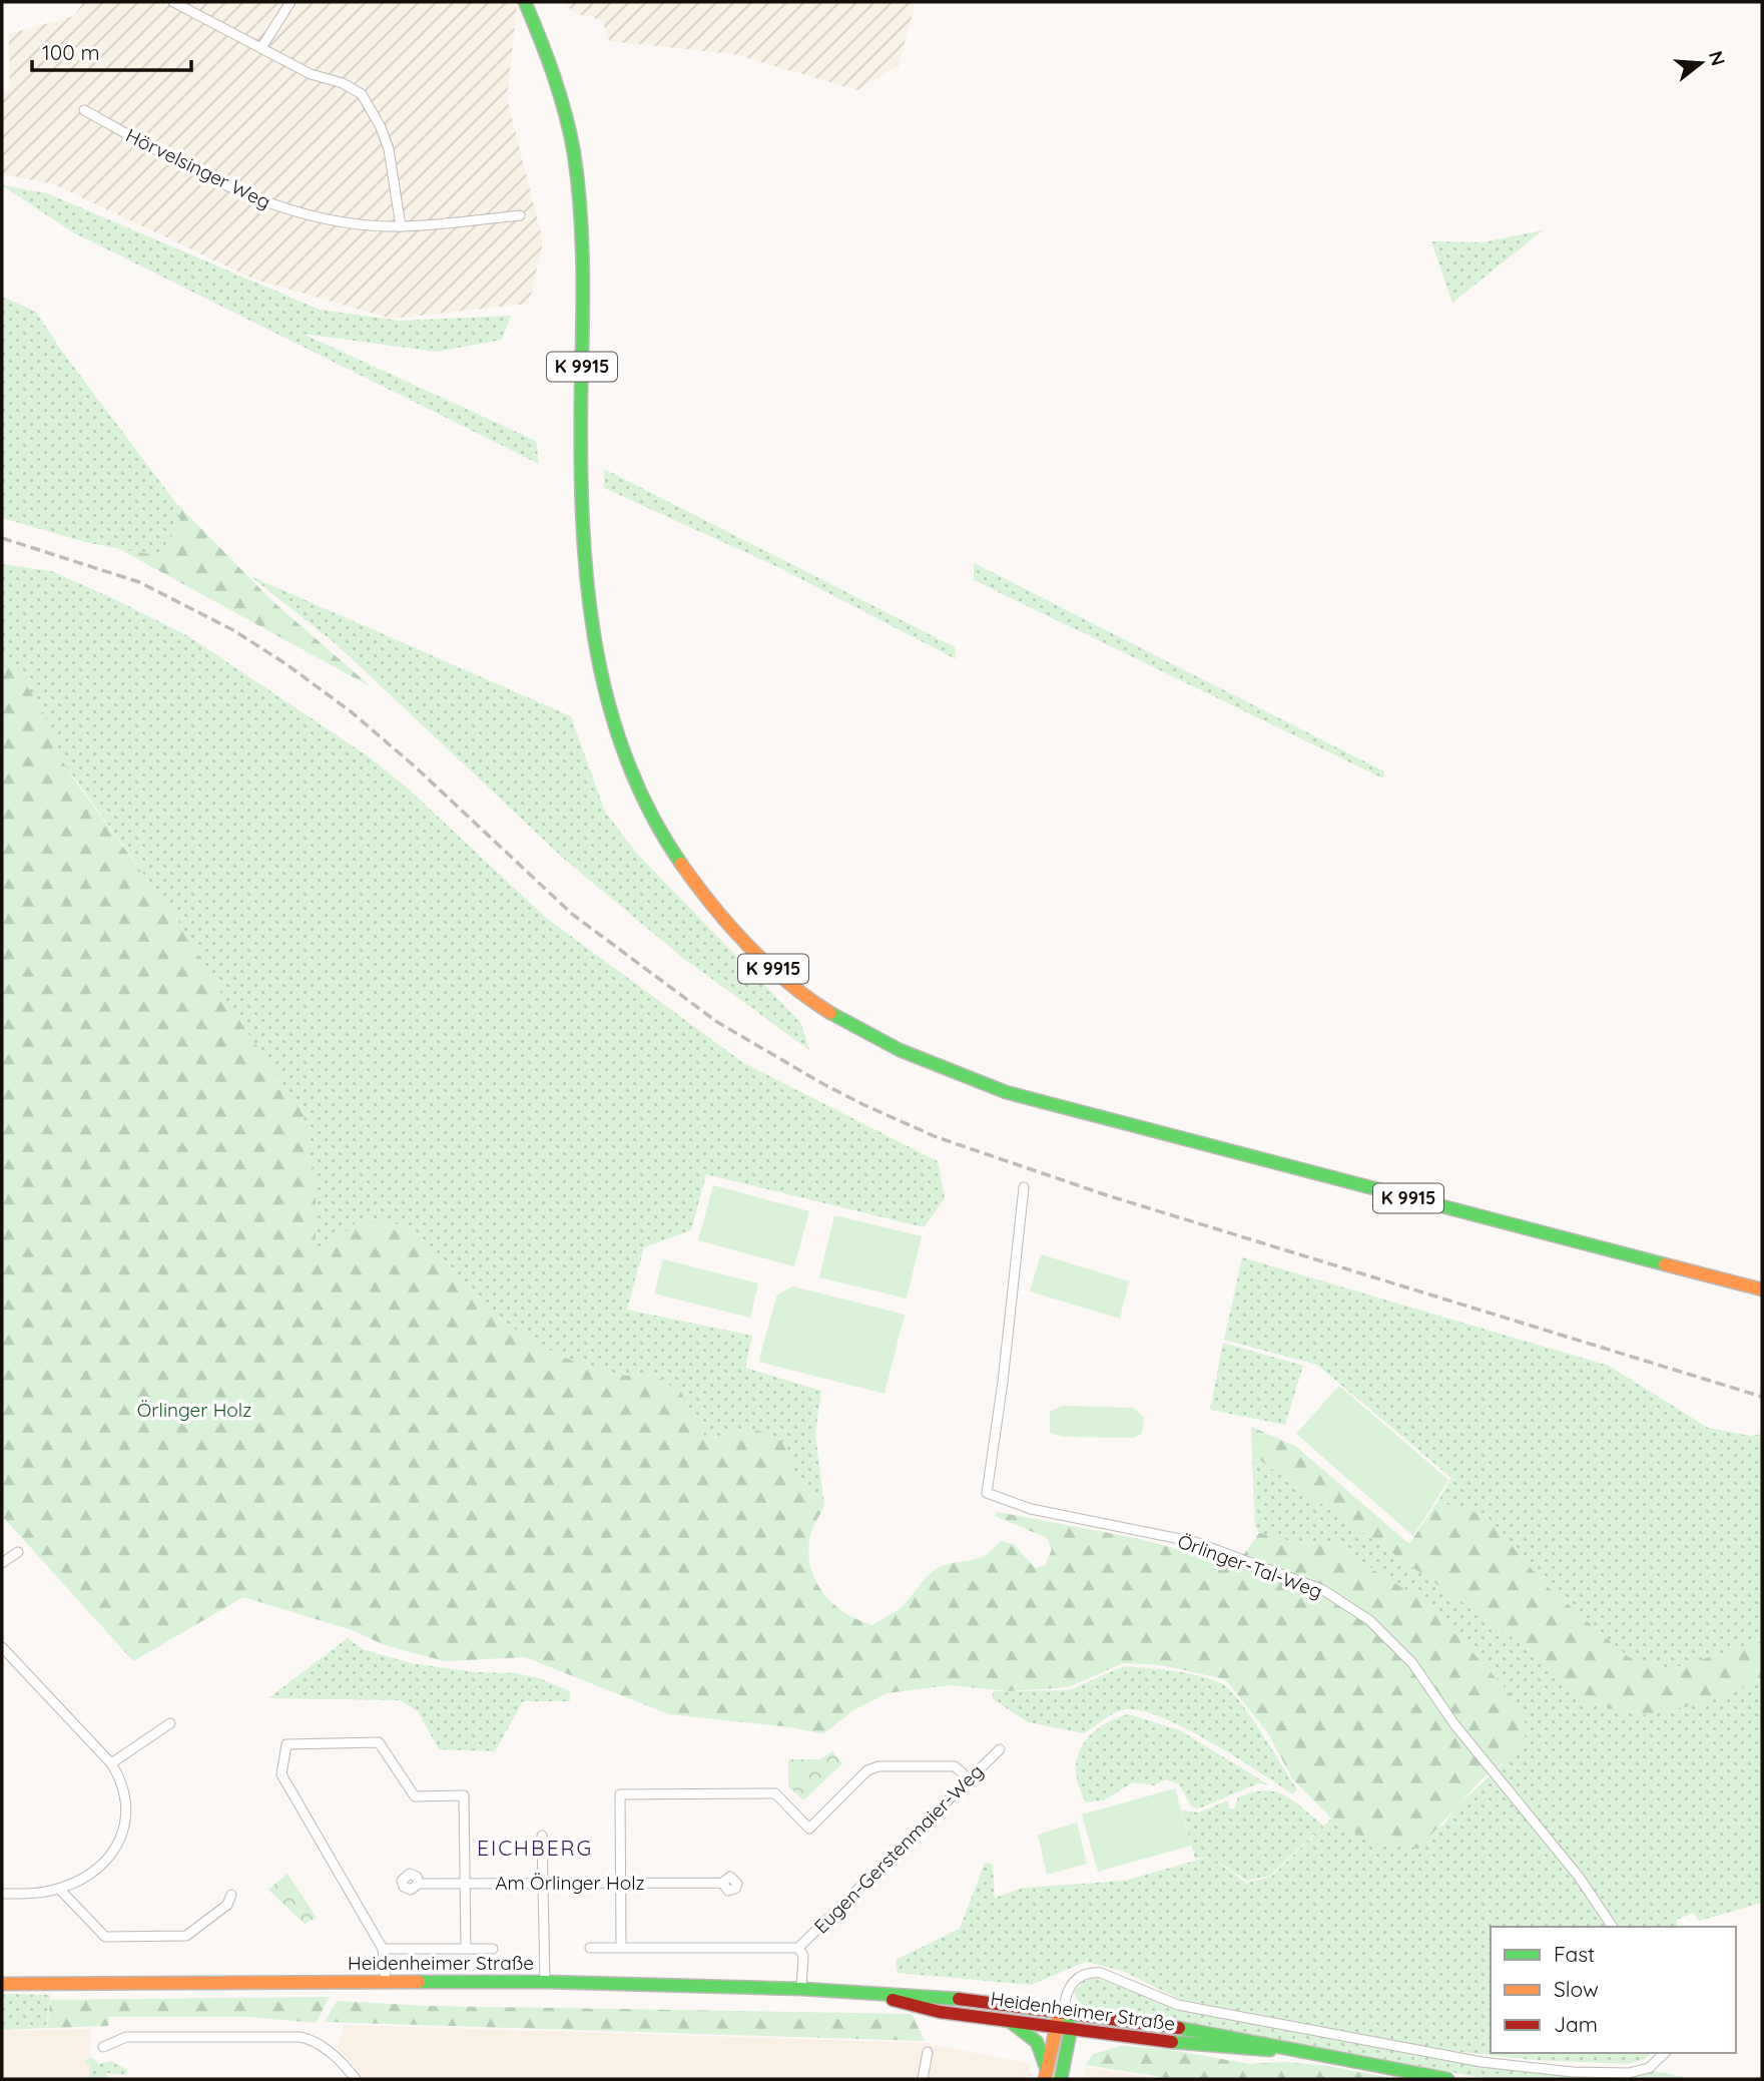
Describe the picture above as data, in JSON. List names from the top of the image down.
{
  "streets": {
    "main road": ["K 9915", "Heidenheimer Straße"],
    "street": [
      "Hörvelsinger Weg",
      "Örlinger-Tal-Weg",
      "Eugen-Gerstenmaier-Weg",
      "Am Örlinger Holz"
    ]
  },
  "crossings": [
    ["Eugen-Gerstenmaier-Weg", "Heidenheimer Straße"]
  ],
  "districts": ["EICHBERG"],
  "parks": ["Örlinger Holz"],
  "legend": ["Fast", "Slow", "Jam"],
  "scale_bar": "100 m",
  "north": "right"
}
